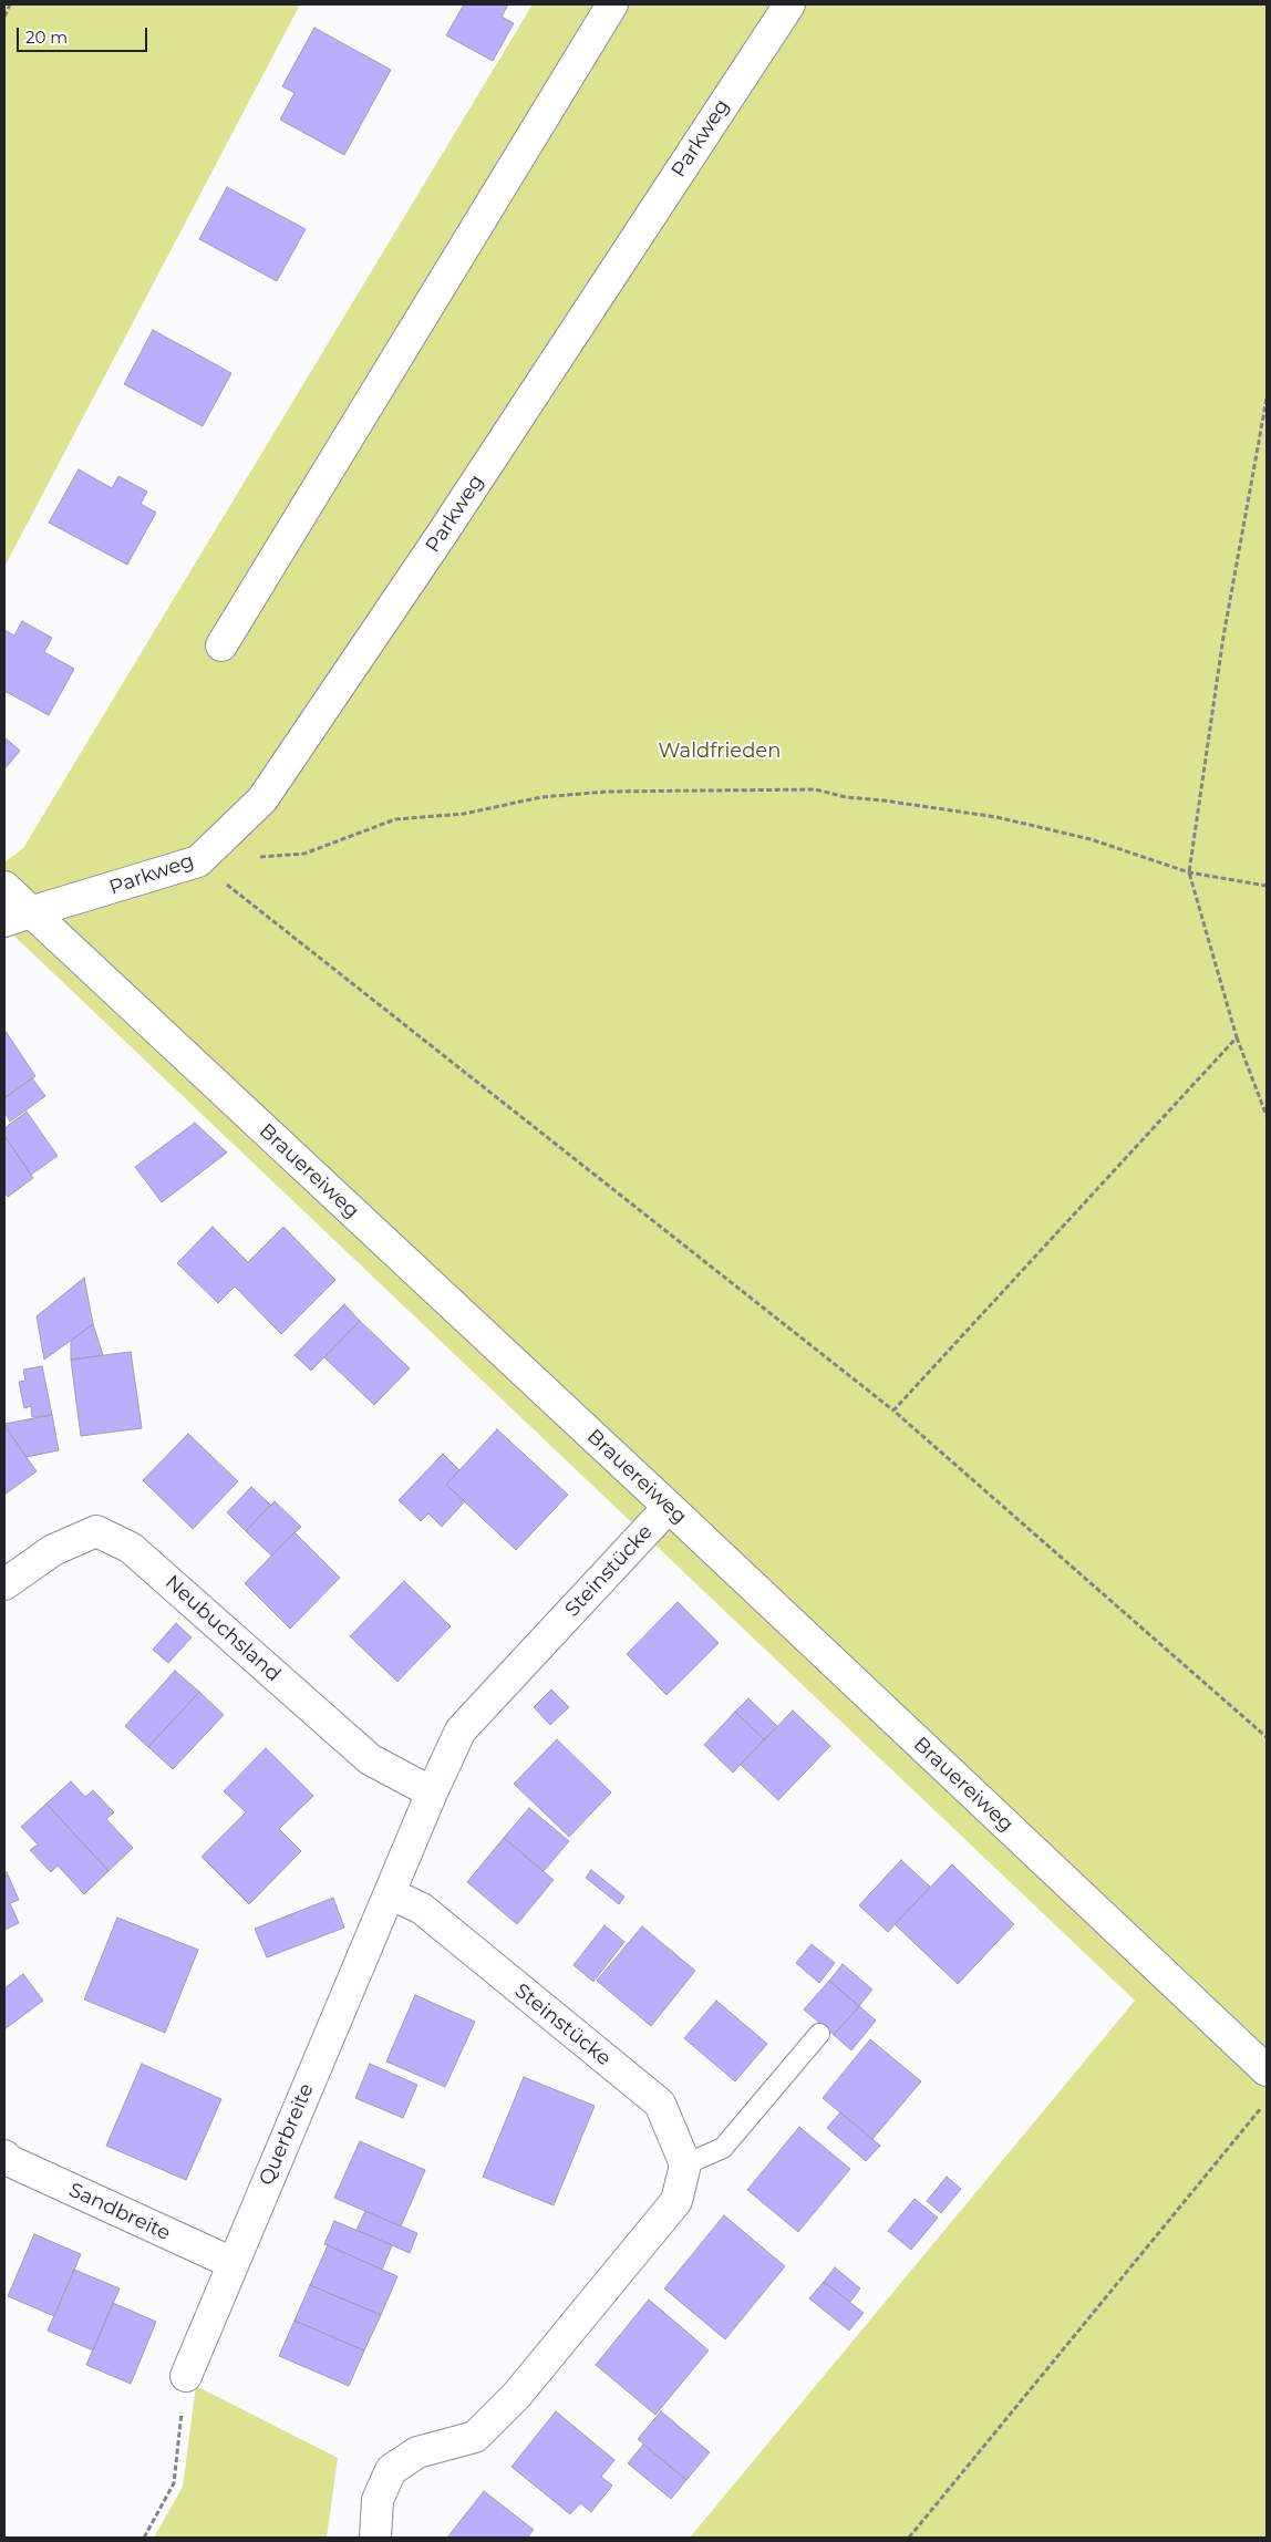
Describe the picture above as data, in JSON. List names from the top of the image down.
{
  "streets": {
    "street": [
      "Parkweg",
      "Brauereiweg",
      "Steinstücke",
      "Neubuchsland",
      "Querbreite",
      "Sandbreite"
    ]
  },
  "crossings": [
    ["Parkweg", "Brauereiweg"],
    ["Brauereiweg", "Steinstücke"],
    ["Steinstücke", "Neubuchsland"],
    ["Steinstücke", "Querbreite"],
    ["Querbreite", "Sandbreite"]
  ],
  "parks": ["Waldfrieden"],
  "scale_bar": "20 m"
}
